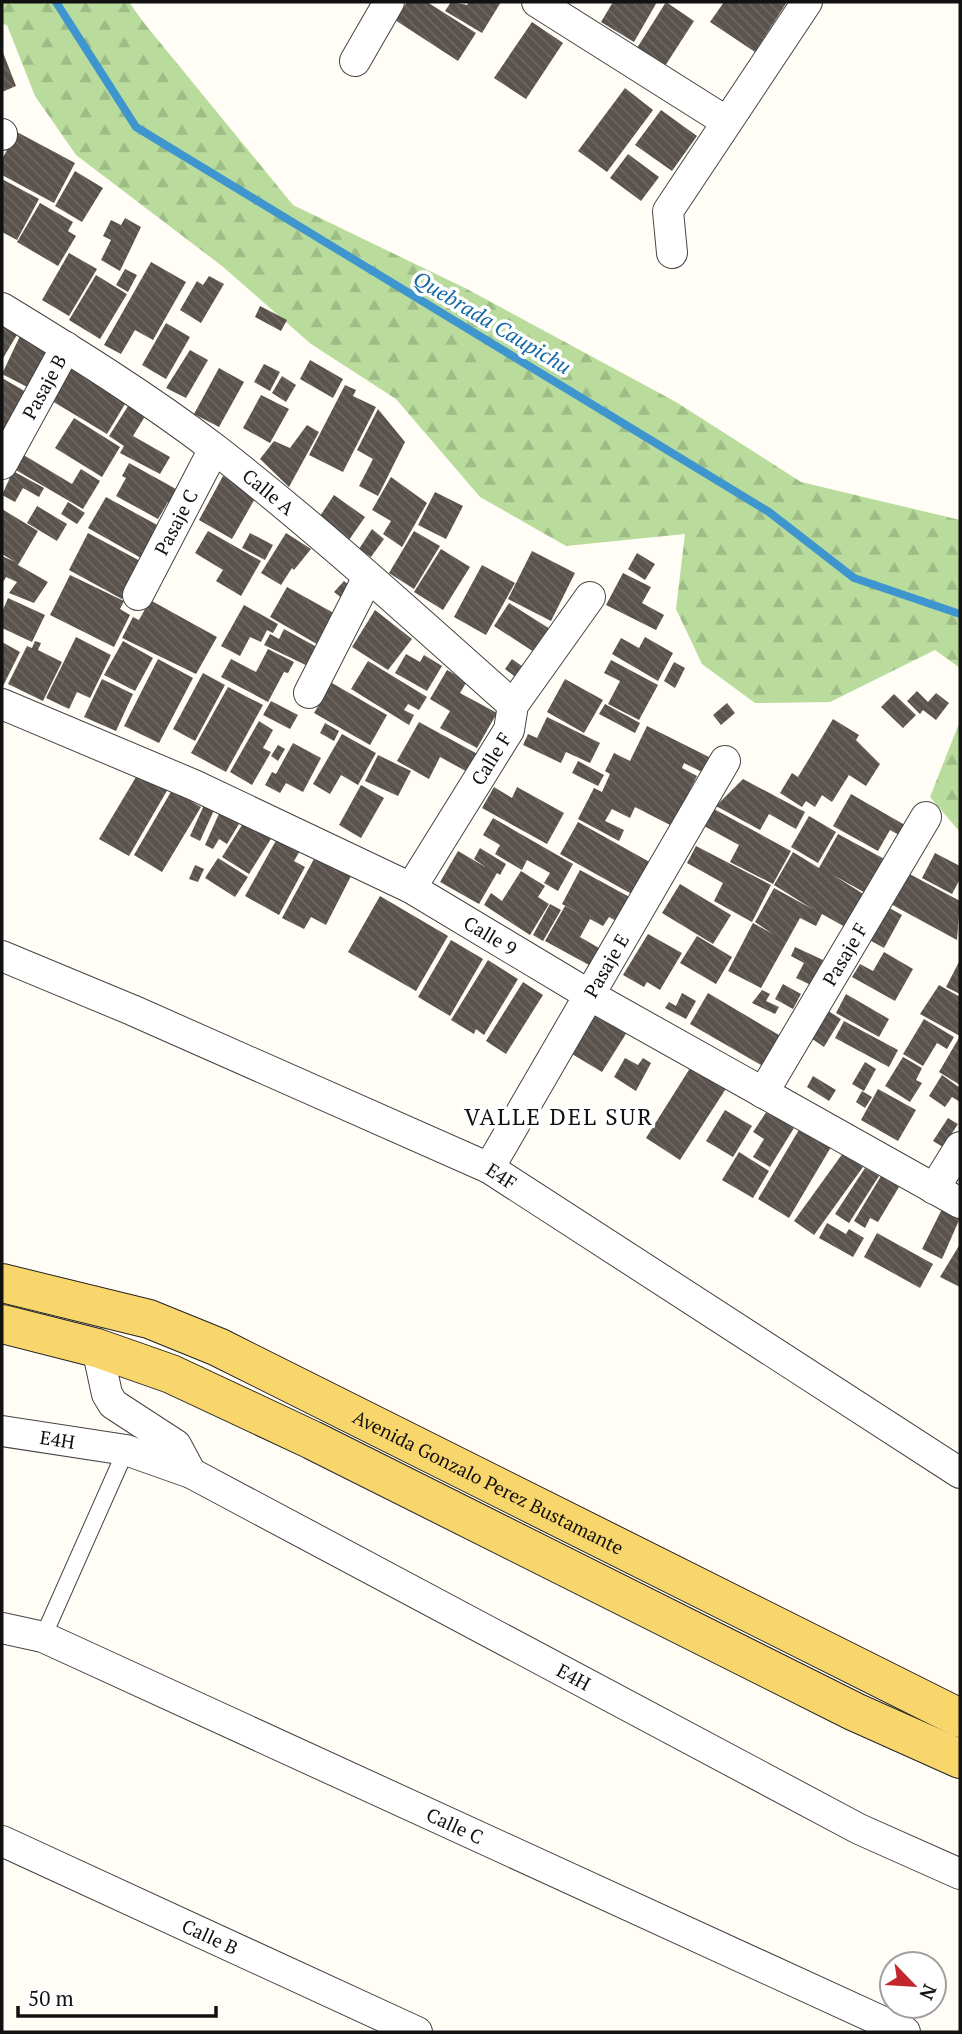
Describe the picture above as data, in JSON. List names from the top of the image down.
{
  "streets": {
    "main road": ["Avenida Gonzalo Perez Bustamante"],
    "street": [
      "Pasaje B",
      "Calle A",
      "Pasaje C",
      "Calle F",
      "Calle 9",
      "Pasaje F",
      "Pasaje E",
      "E4F",
      "E4H",
      "Calle C",
      "Calle B"
    ]
  },
  "crossings": [
    ["Pasaje B", "Calle A"],
    ["Calle A", "Pasaje C"],
    ["Calle A", "Calle F"],
    ["Calle F", "Calle 9"],
    ["Calle 9", "Pasaje F"],
    ["Calle 9", "Pasaje E"],
    ["Pasaje E", "E4F"]
  ],
  "districts": ["VALLE DEL SUR"],
  "water": ["Quebrada Caupichu"],
  "scale_bar": "50 m",
  "north": "bottom right"
}
